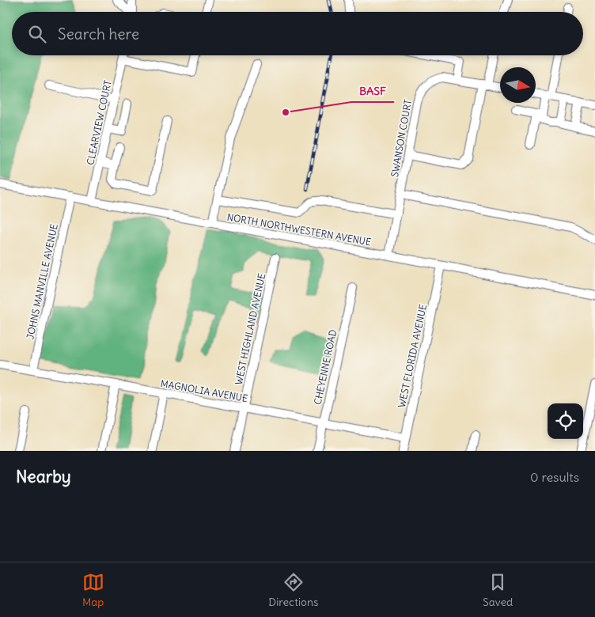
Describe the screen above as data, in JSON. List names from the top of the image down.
{
  "streets": {
    "street": [
      "CLEARVIEW COURT",
      "SWANSON COURT",
      "NORTH NORTHWESTERN AVENUE",
      "JOHNS MANVILLE AVENUE",
      "WEST HIGHLAND AVENUE",
      "WEST FLORIDA AVENUE",
      "CHEYENNE ROAD",
      "MAGNOLIA AVENUE"
    ]
  },
  "crossings": [
    ["CLEARVIEW COURT", "NORTH NORTHWESTERN AVENUE"],
    ["SWANSON COURT", "NORTH NORTHWESTERN AVENUE"],
    ["NORTH NORTHWESTERN AVENUE", "JOHNS MANVILLE AVENUE"],
    ["NORTH NORTHWESTERN AVENUE", "WEST FLORIDA AVENUE"],
    ["JOHNS MANVILLE AVENUE", "MAGNOLIA AVENUE"],
    ["WEST HIGHLAND AVENUE", "MAGNOLIA AVENUE"],
    ["WEST FLORIDA AVENUE", "MAGNOLIA AVENUE"],
    ["CHEYENNE ROAD", "MAGNOLIA AVENUE"]
  ],
  "places": ["BASF"],
  "north": "right",
  "page": {
    "search": "Search here",
    "heading": ["Nearby", "0 results"],
    "nav": ["Map", "Directions", "Saved"]
  }
}
